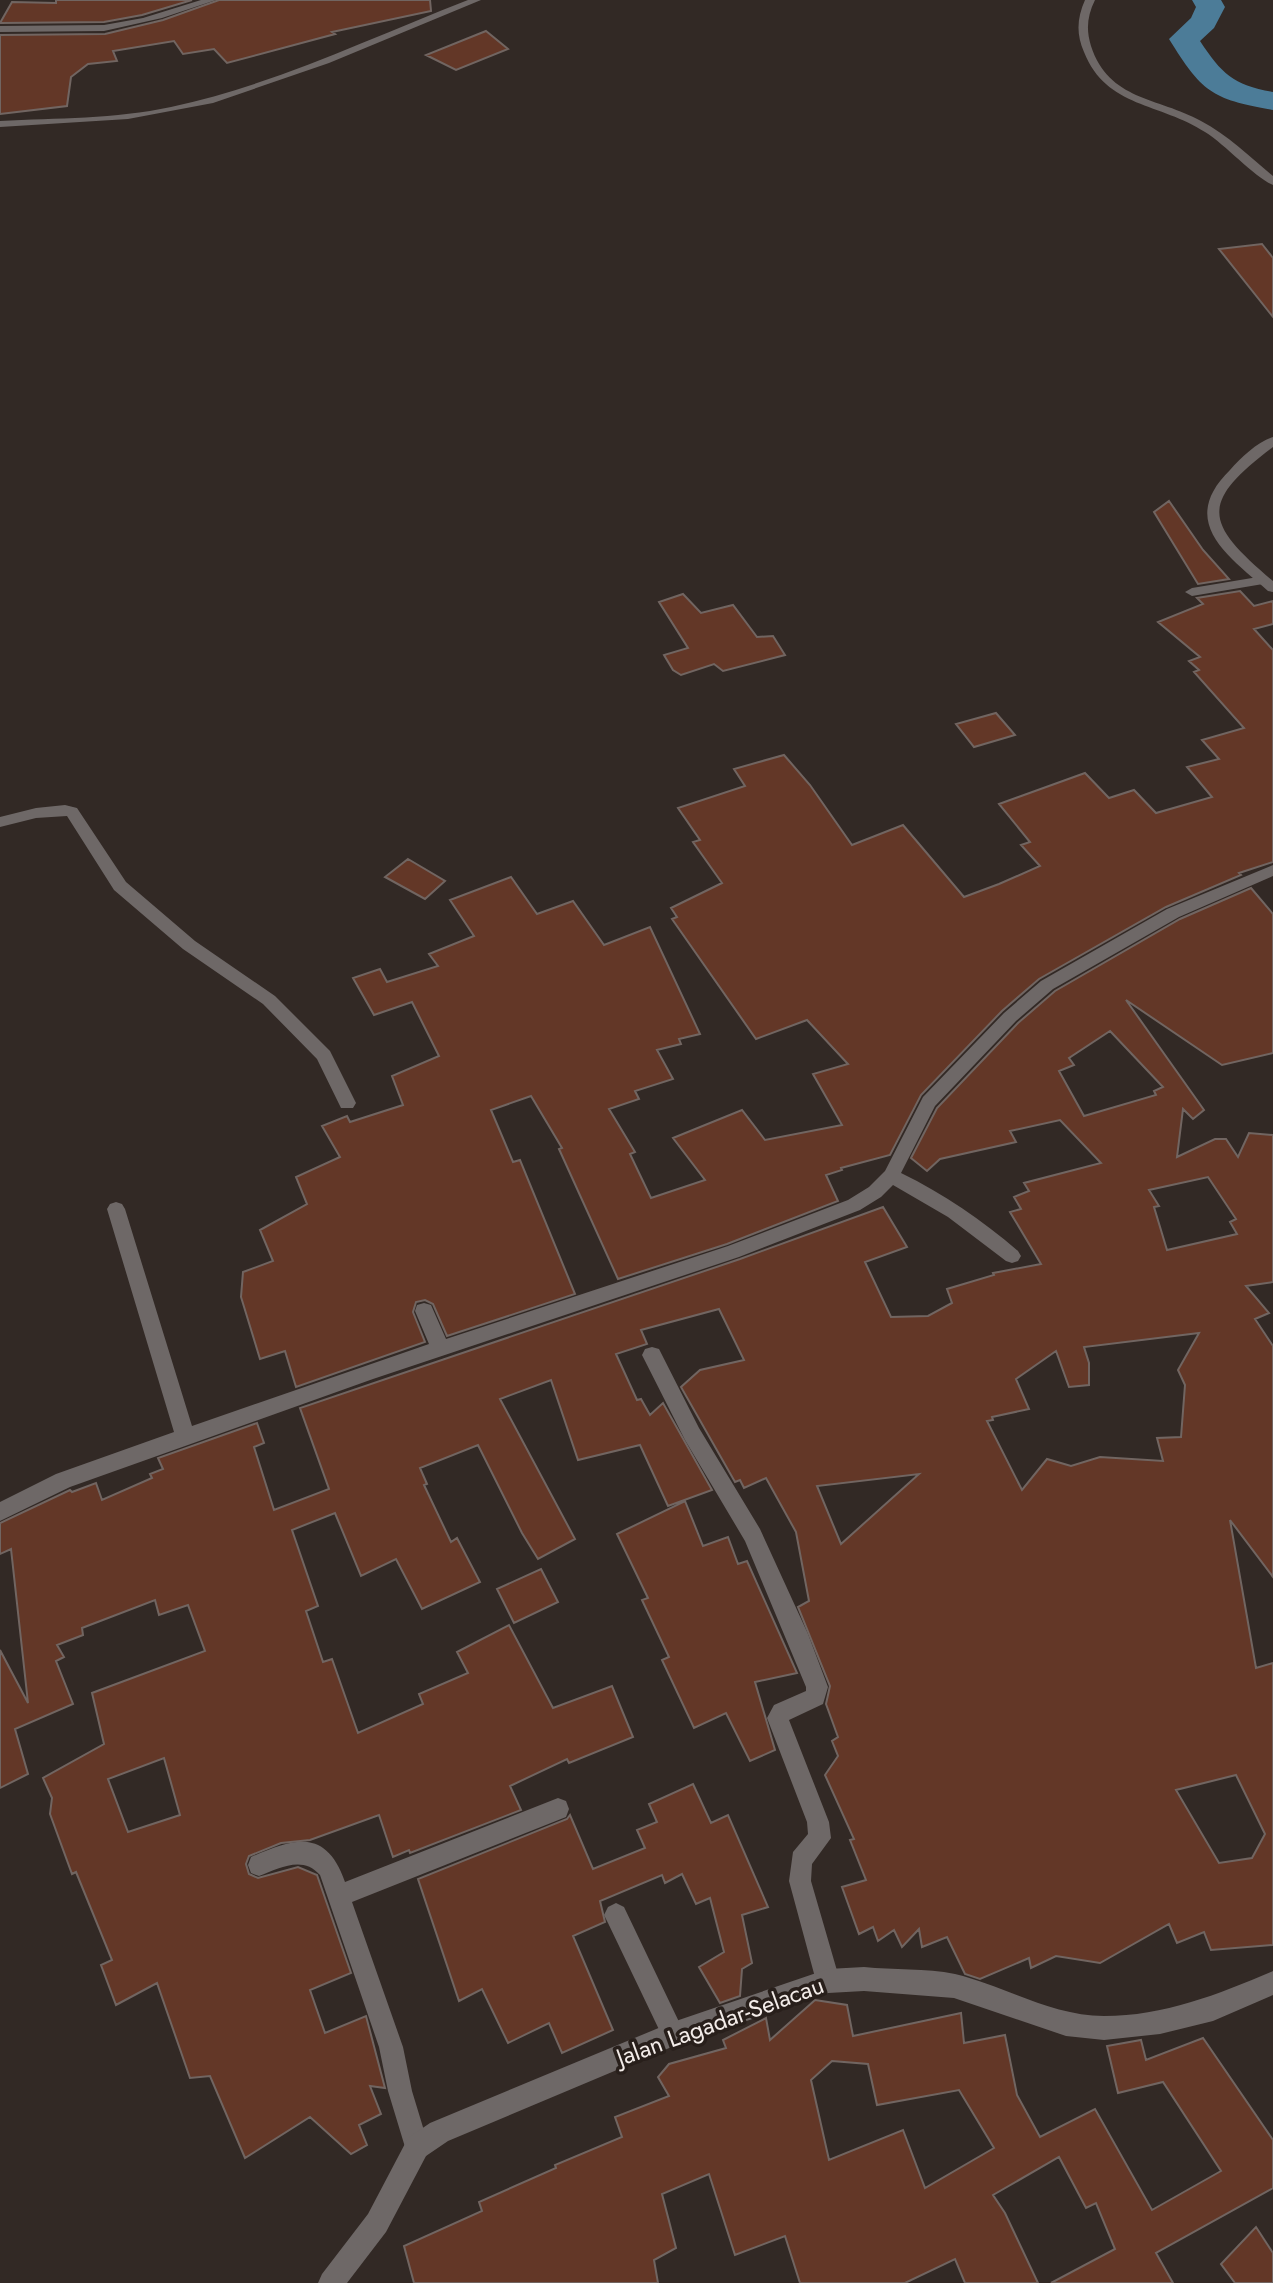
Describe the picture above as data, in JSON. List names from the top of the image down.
{
  "streets": {
    "street": ["Jalan Lagadar-Selacau"]
  }
}
